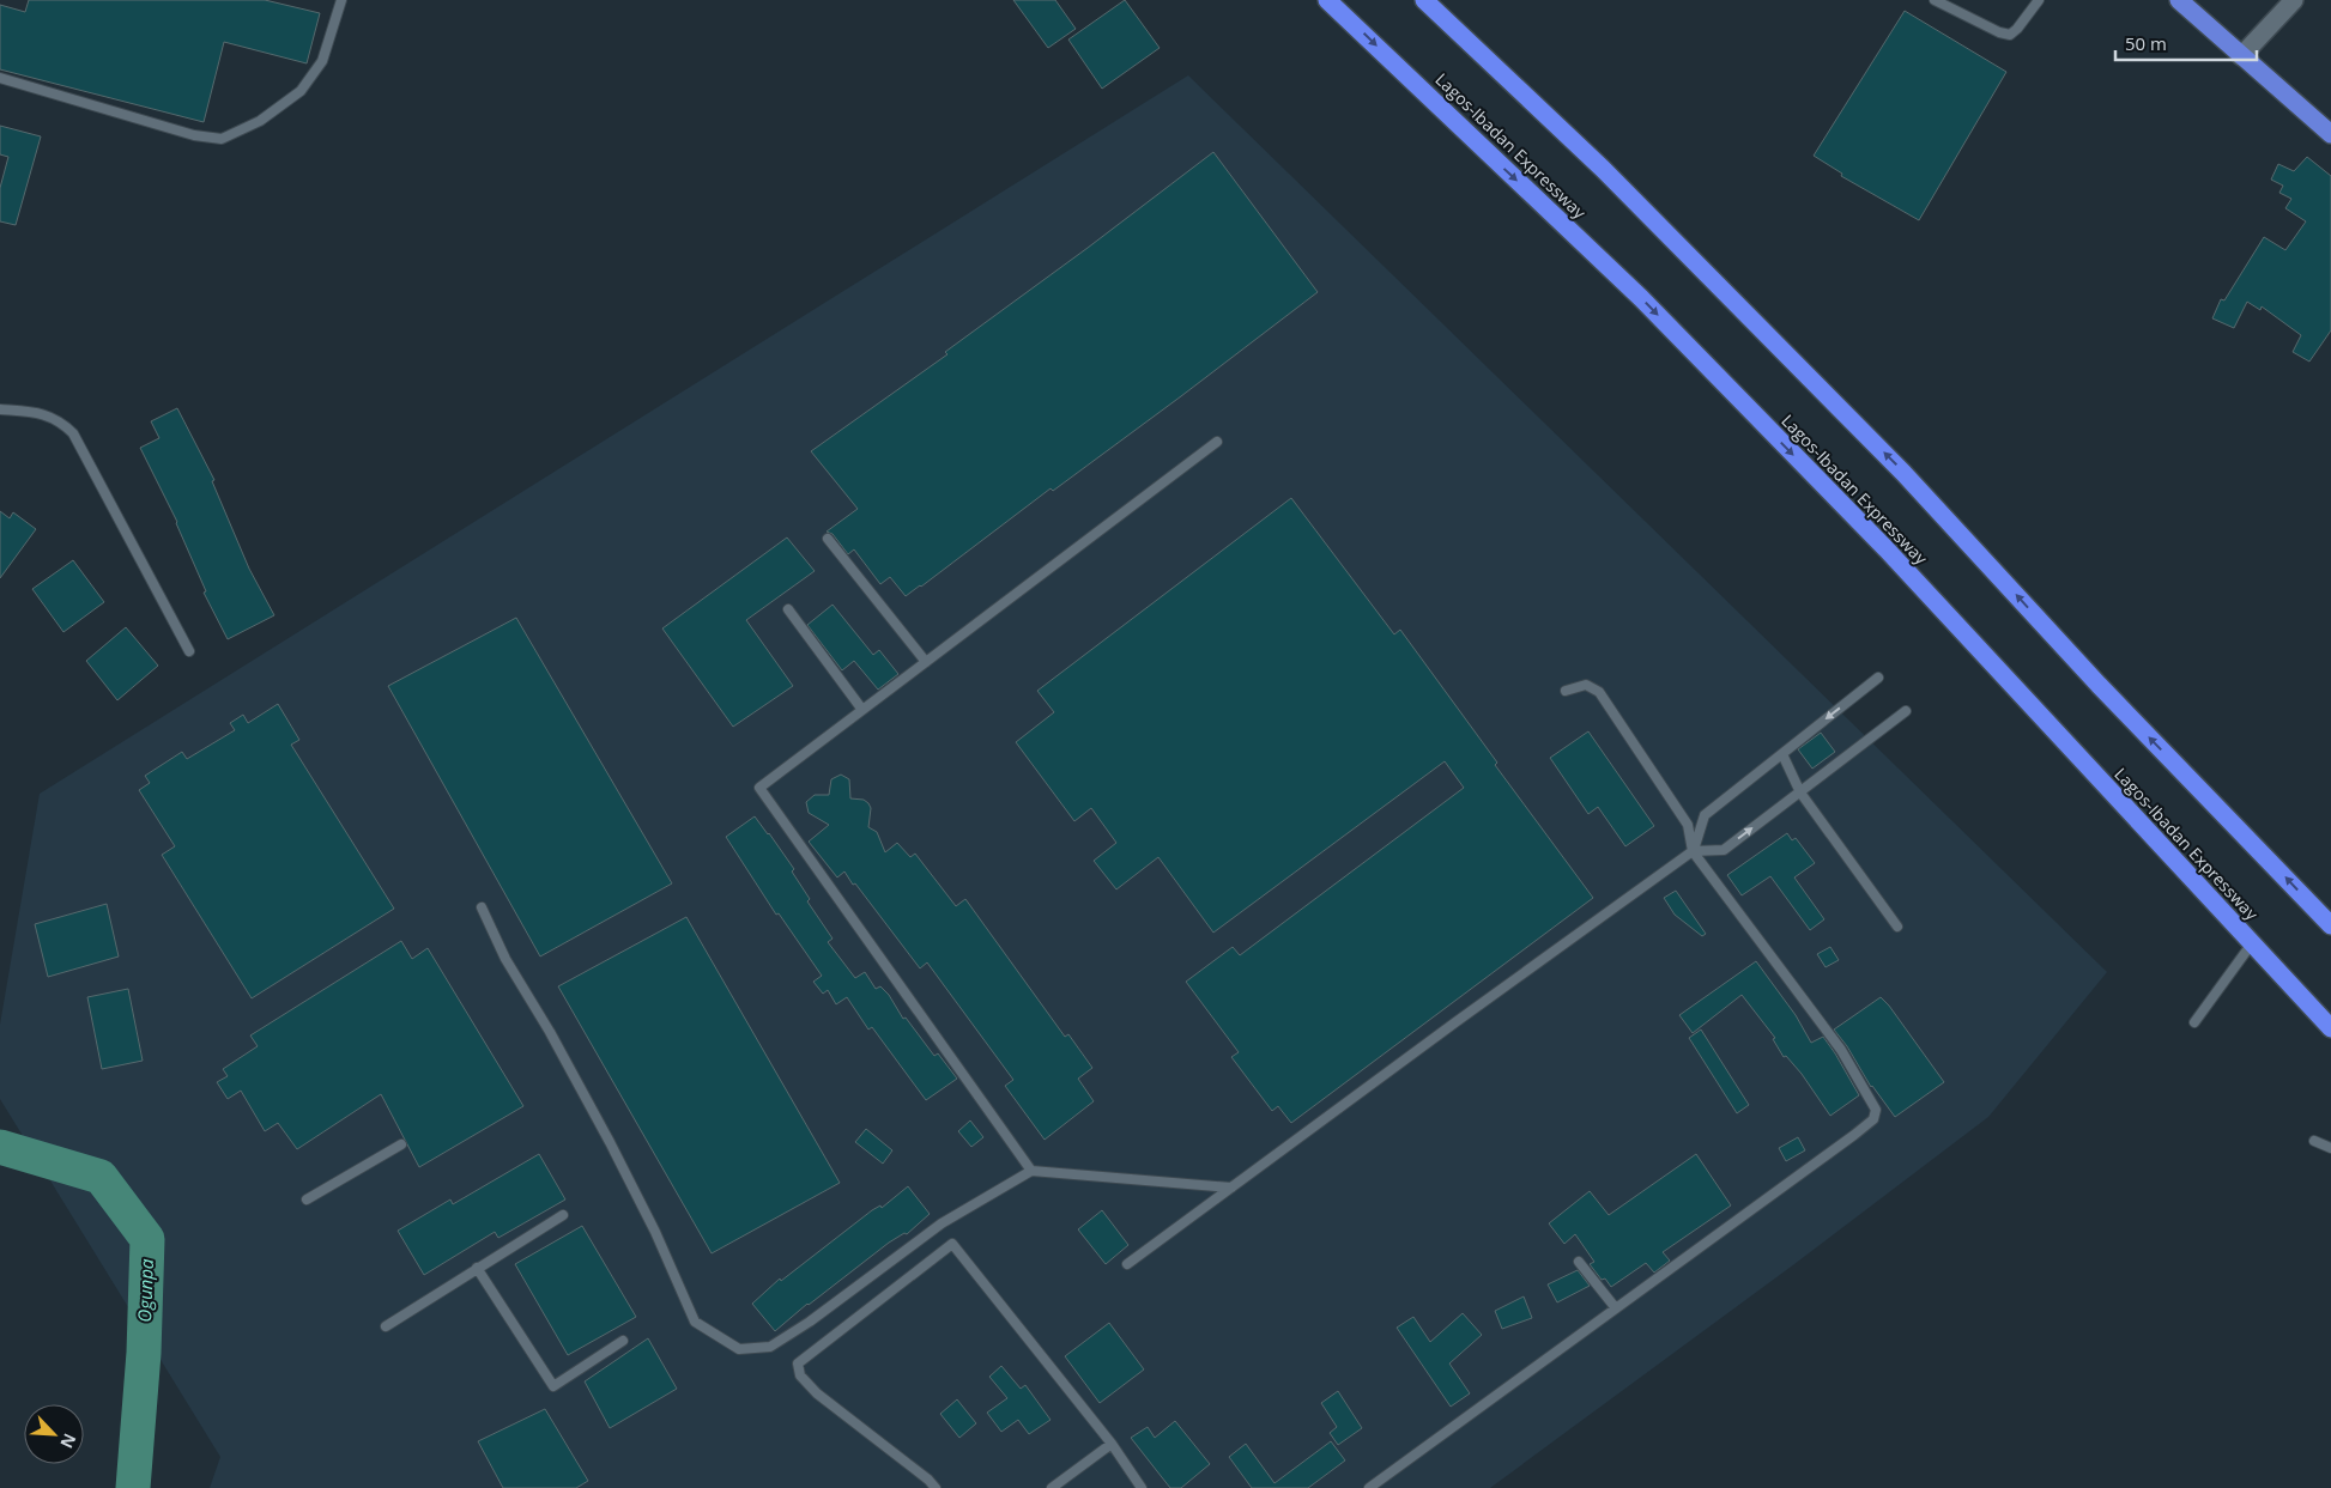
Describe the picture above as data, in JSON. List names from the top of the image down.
{
  "streets": {
    "highway": ["Lagos-Ibadan Expressway"]
  },
  "water": ["Ogunpa"],
  "scale_bar": "50 m",
  "north": "bottom right"
}
